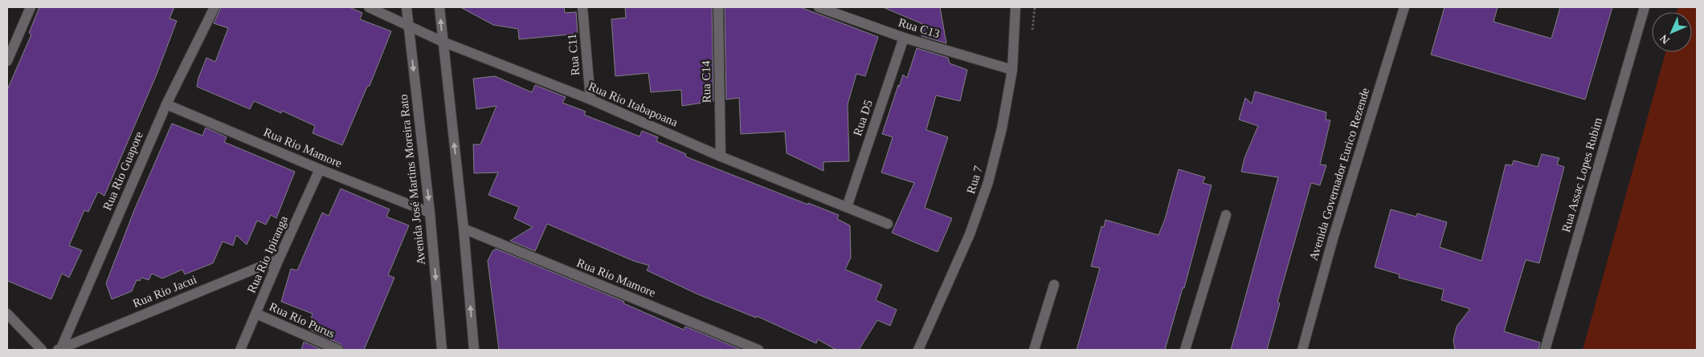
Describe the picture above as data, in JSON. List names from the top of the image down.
{
  "streets": {
    "street": [
      "Rua C13",
      "Rua C11",
      "Rua C14",
      "Rua Rio Itabapoana",
      "Rua D5",
      "Rua Rio Mamore",
      "Rua Rio Guapore",
      "Avenida Governador Eurico Rezende",
      "Rua Assac Lopes Rubim",
      "Avenida José Martins Moreira Rato",
      "Rua 7",
      "Rua Rio Ipiranga",
      "Rua Rio Jacui",
      "Rua Rio Purus"
    ]
  },
  "crossings": [
    ["Rua C13", "Rua D5"],
    ["Rua C13", "Rua 7"],
    ["Rua C11", "Rua Rio Itabapoana"],
    ["Rua C14", "Rua Rio Itabapoana"],
    ["Rua Rio Itabapoana", "Rua D5"],
    ["Rua Rio Itabapoana", "Avenida José Martins Moreira Rato"],
    ["Rua Rio Mamore", "Rua Rio Guapore"],
    ["Rua Rio Mamore", "Avenida José Martins Moreira Rato"],
    ["Rua Rio Mamore", "Rua Rio Ipiranga"],
    ["Rua Rio Guapore", "Rua Rio Jacui"],
    ["Rua Rio Ipiranga", "Rua Rio Jacui"],
    ["Rua Rio Ipiranga", "Rua Rio Purus"]
  ],
  "north": "bottom left"
}
